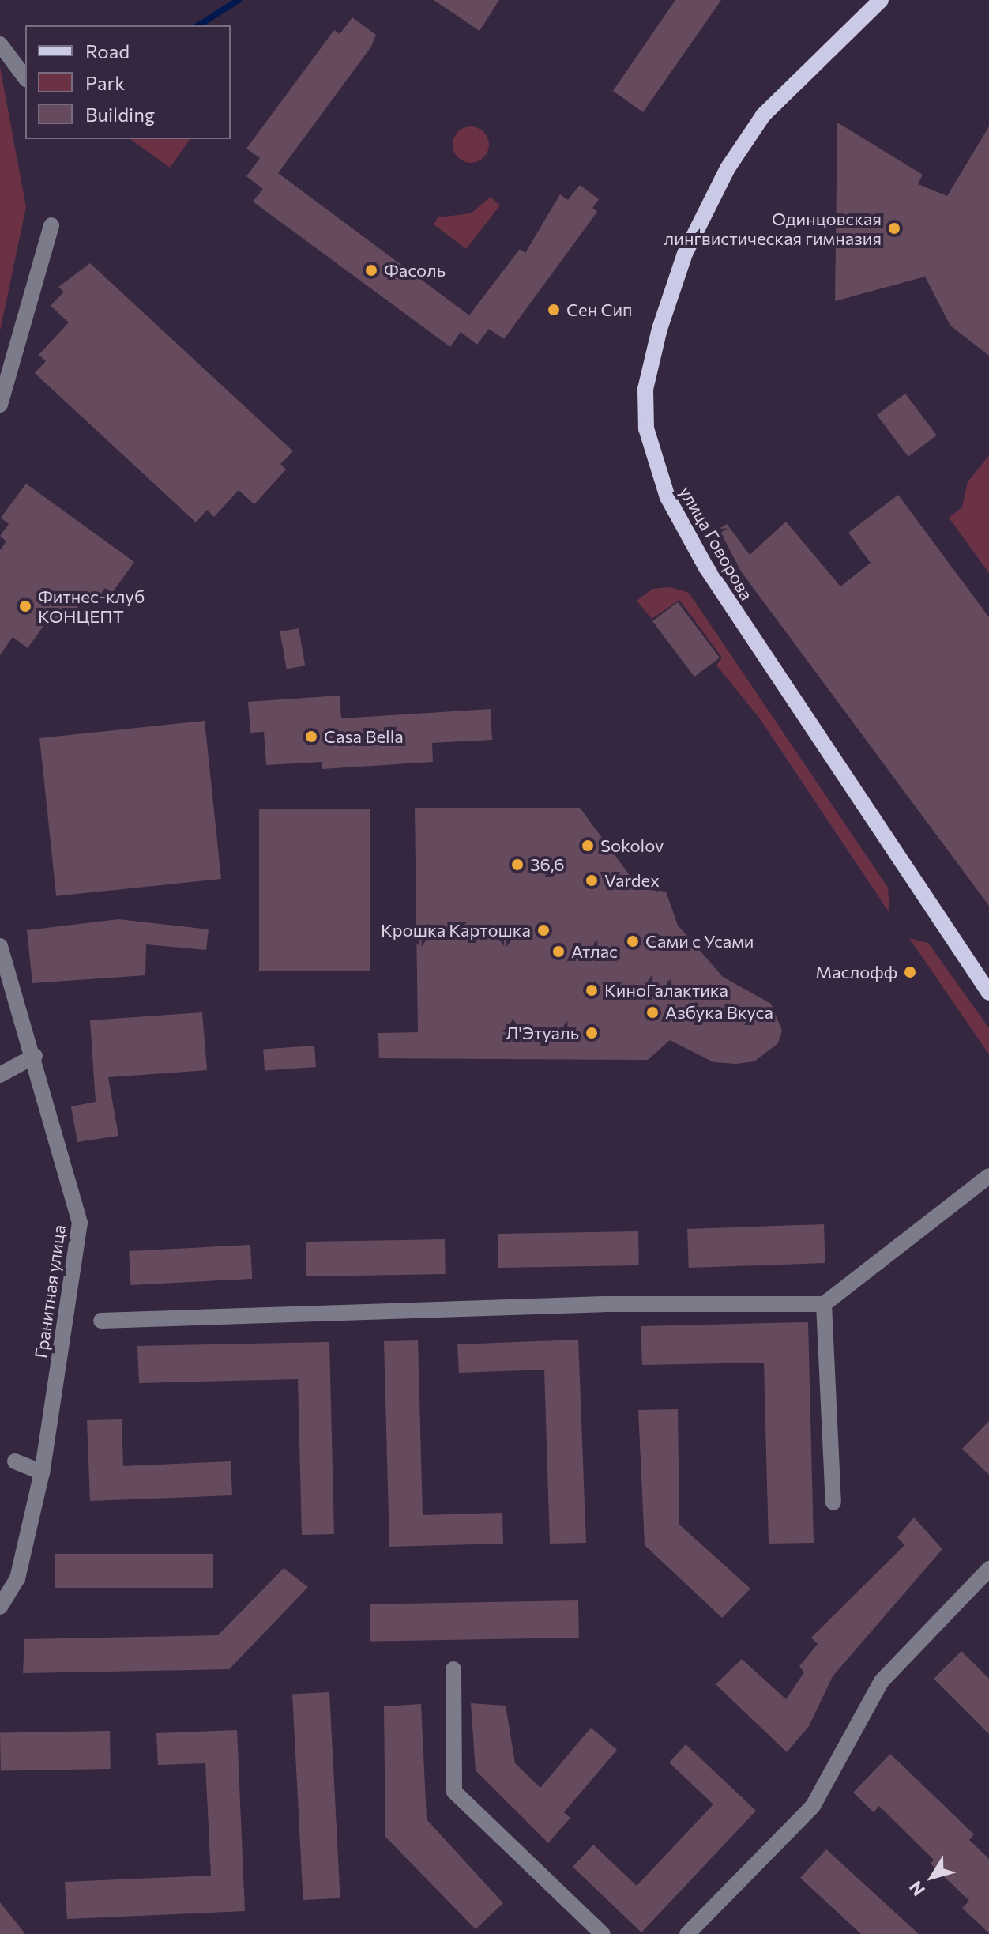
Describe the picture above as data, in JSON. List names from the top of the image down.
{
  "streets": {
    "main road": ["улица Говорова"],
    "street": ["Гранитная улица"]
  },
  "places": [
    "Одинцовская лингвистическая гимназия",
    "Фасоль",
    "Сен Сип",
    "Фитнес-клуб КОНЦЕПТ",
    "Casa Bella",
    "Sokolov",
    "36,6",
    "Vardex",
    "Крошка Картошка",
    "Сами с Усами",
    "Атлас",
    "Маслофф",
    "КиноГалактика",
    "Азбука Вкуса",
    "Л'Этуаль"
  ],
  "legend": ["Road", "Park", "Building"],
  "north": "bottom left"
}
